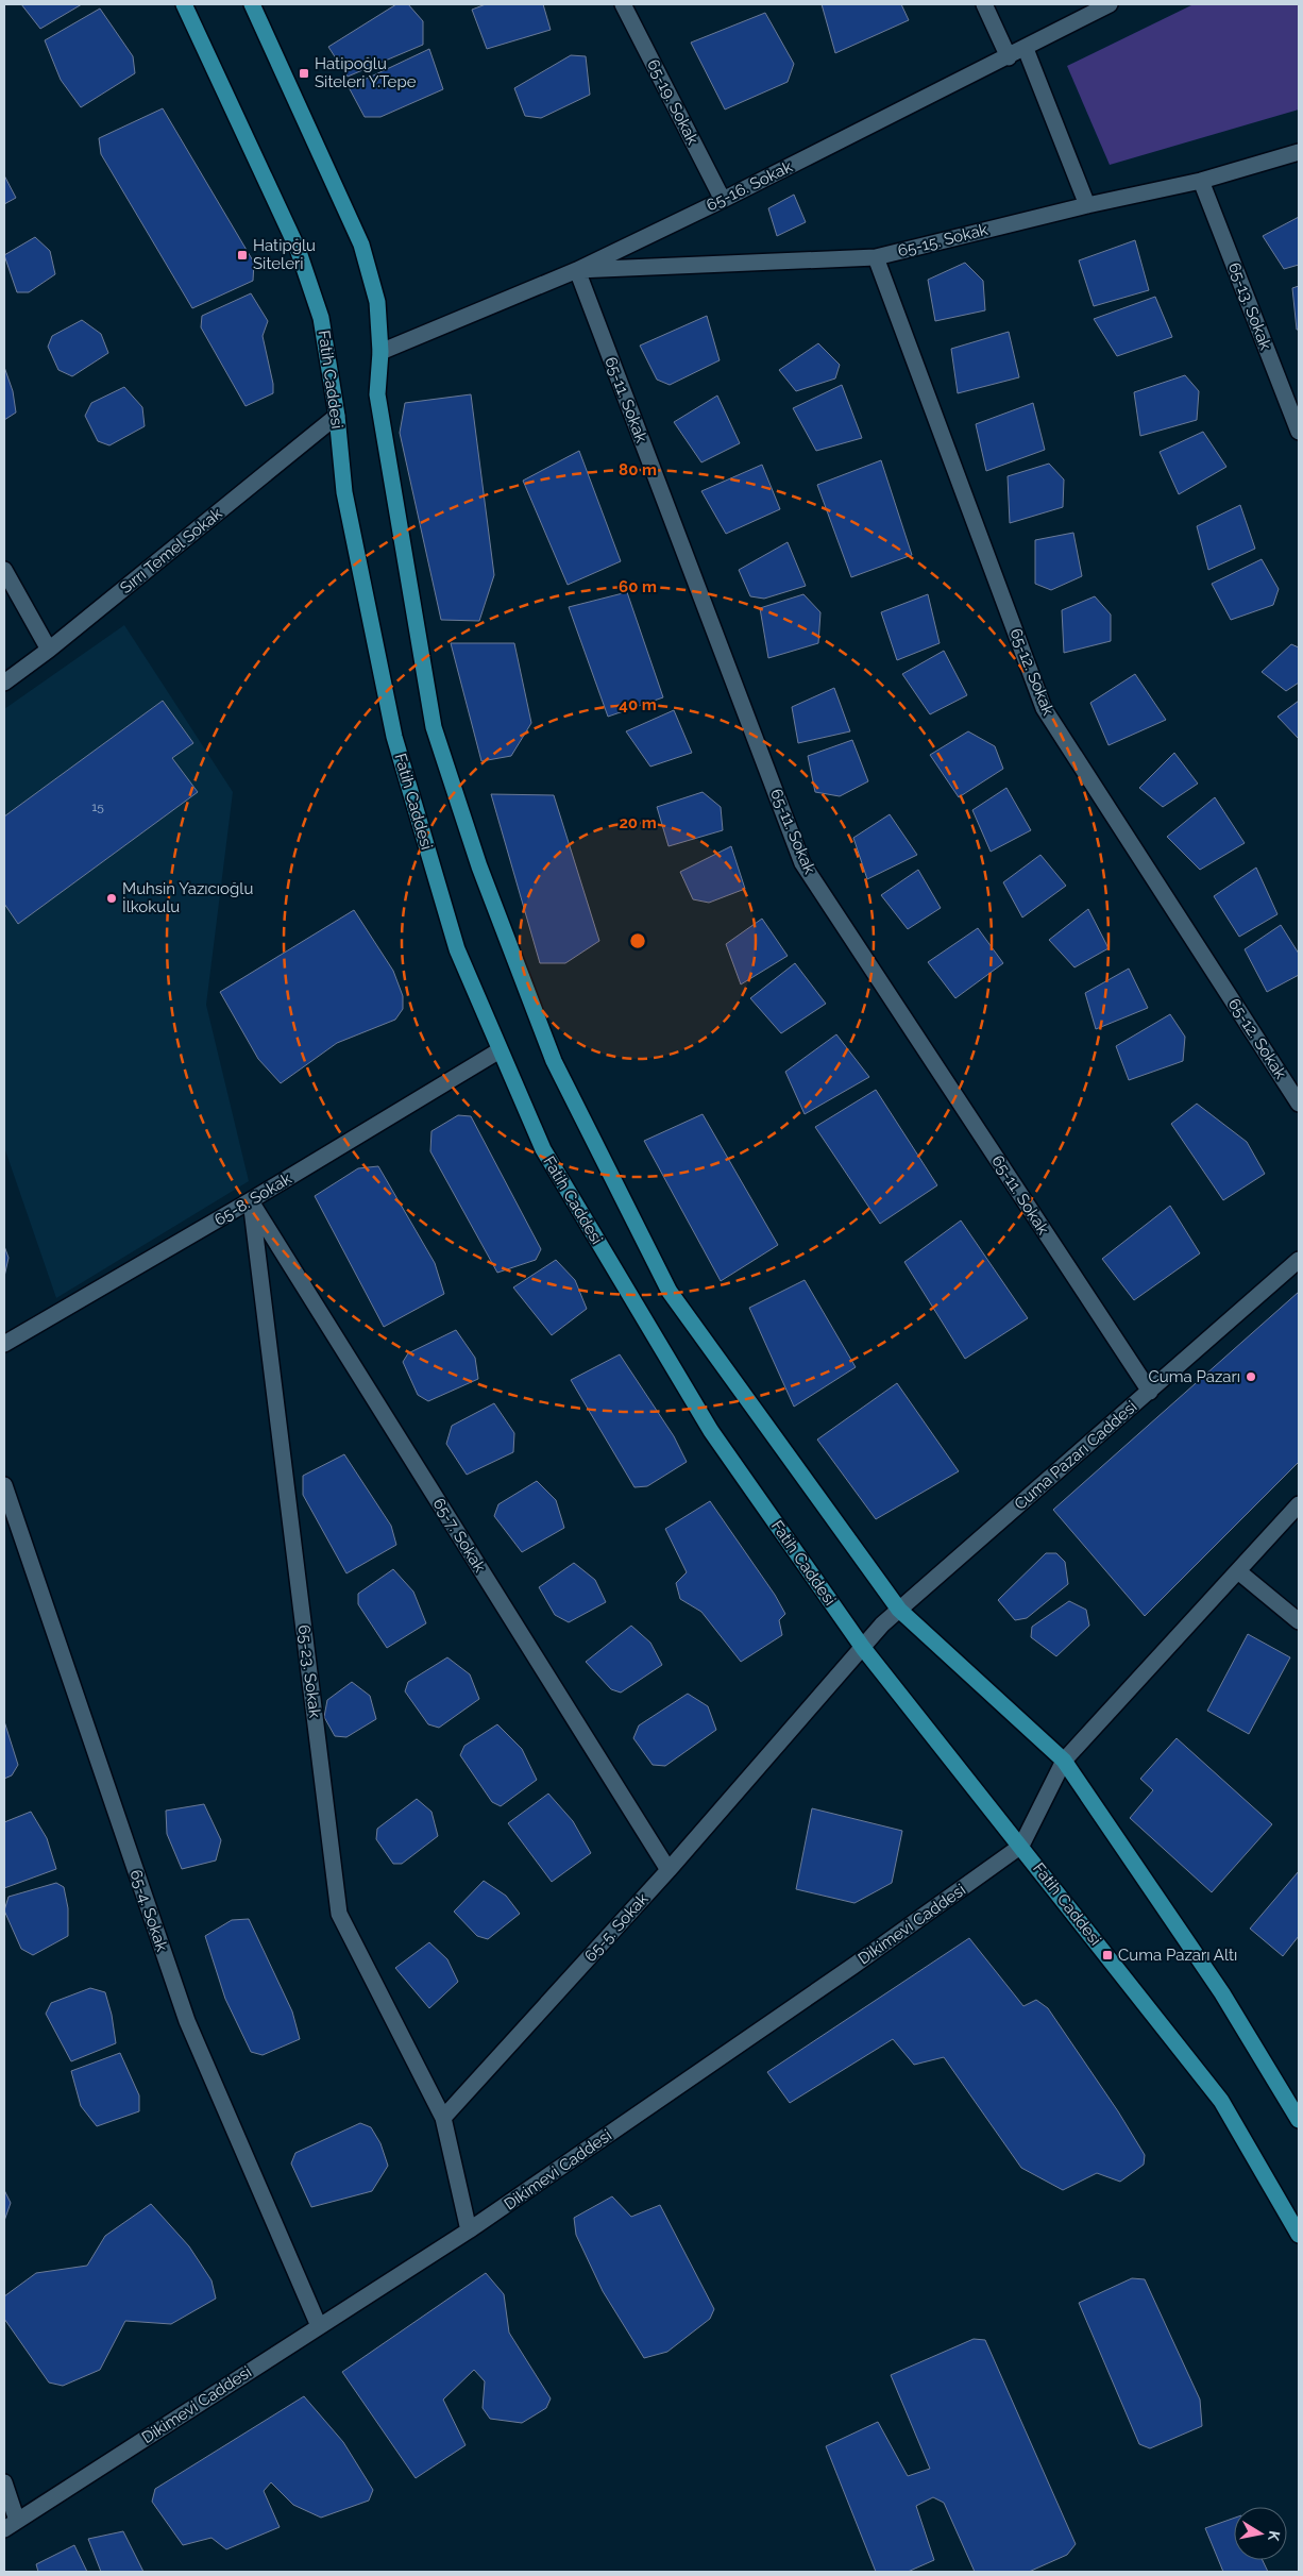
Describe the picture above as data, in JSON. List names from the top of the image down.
{
  "streets": {
    "main road": ["Fatih Caddesi"],
    "street": [
      "65-19. Sokak",
      "65-16. Sokak",
      "65-15. Sokak",
      "65-13. Sokak",
      "65-11. Sokak",
      "Sırrı Temel Sokak",
      "65-12. Sokak",
      "65-8. Sokak",
      "Cuma Pazarı Caddesi",
      "65-7. Sokak",
      "65-23. Sokak",
      "65-4. Sokak",
      "Dikimevi Caddesi",
      "65-5. Sokak"
    ]
  },
  "crossings": [
    ["65-19. Sokak", "65-16. Sokak"],
    ["65-16. Sokak", "65-15. Sokak"],
    ["65-16. Sokak", "65-11. Sokak"],
    ["65-15. Sokak", "65-13. Sokak"],
    ["65-15. Sokak", "65-11. Sokak"],
    ["65-15. Sokak", "65-12. Sokak"],
    ["Fatih Caddesi", "Sırrı Temel Sokak"],
    ["Fatih Caddesi", "65-8. Sokak"],
    ["Fatih Caddesi", "Cuma Pazarı Caddesi"],
    ["Fatih Caddesi", "Dikimevi Caddesi"],
    ["Fatih Caddesi", "65-5. Sokak"],
    ["65-11. Sokak", "Cuma Pazarı Caddesi"],
    ["65-8. Sokak", "65-7. Sokak"],
    ["65-8. Sokak", "65-23. Sokak"],
    ["Cuma Pazarı Caddesi", "65-5. Sokak"],
    ["65-7. Sokak", "65-23. Sokak"],
    ["65-7. Sokak", "65-5. Sokak"],
    ["65-23. Sokak", "65-5. Sokak"],
    ["65-4. Sokak", "Dikimevi Caddesi"]
  ],
  "places": {
    "transit": ["Hatipoğlu Siteleri Y.Tepe", "Hatipğlu Siteleri", "Cuma Pazarı Altı"],
    "other": ["Muhsin Yazıcıoğlu İlkokulu", "Cuma Pazarı"]
  },
  "house_numbers": ["15"],
  "north": "right",
  "rings": [
    "80 m",
    "60 m",
    "40 m",
    "20 m"
  ]
}
